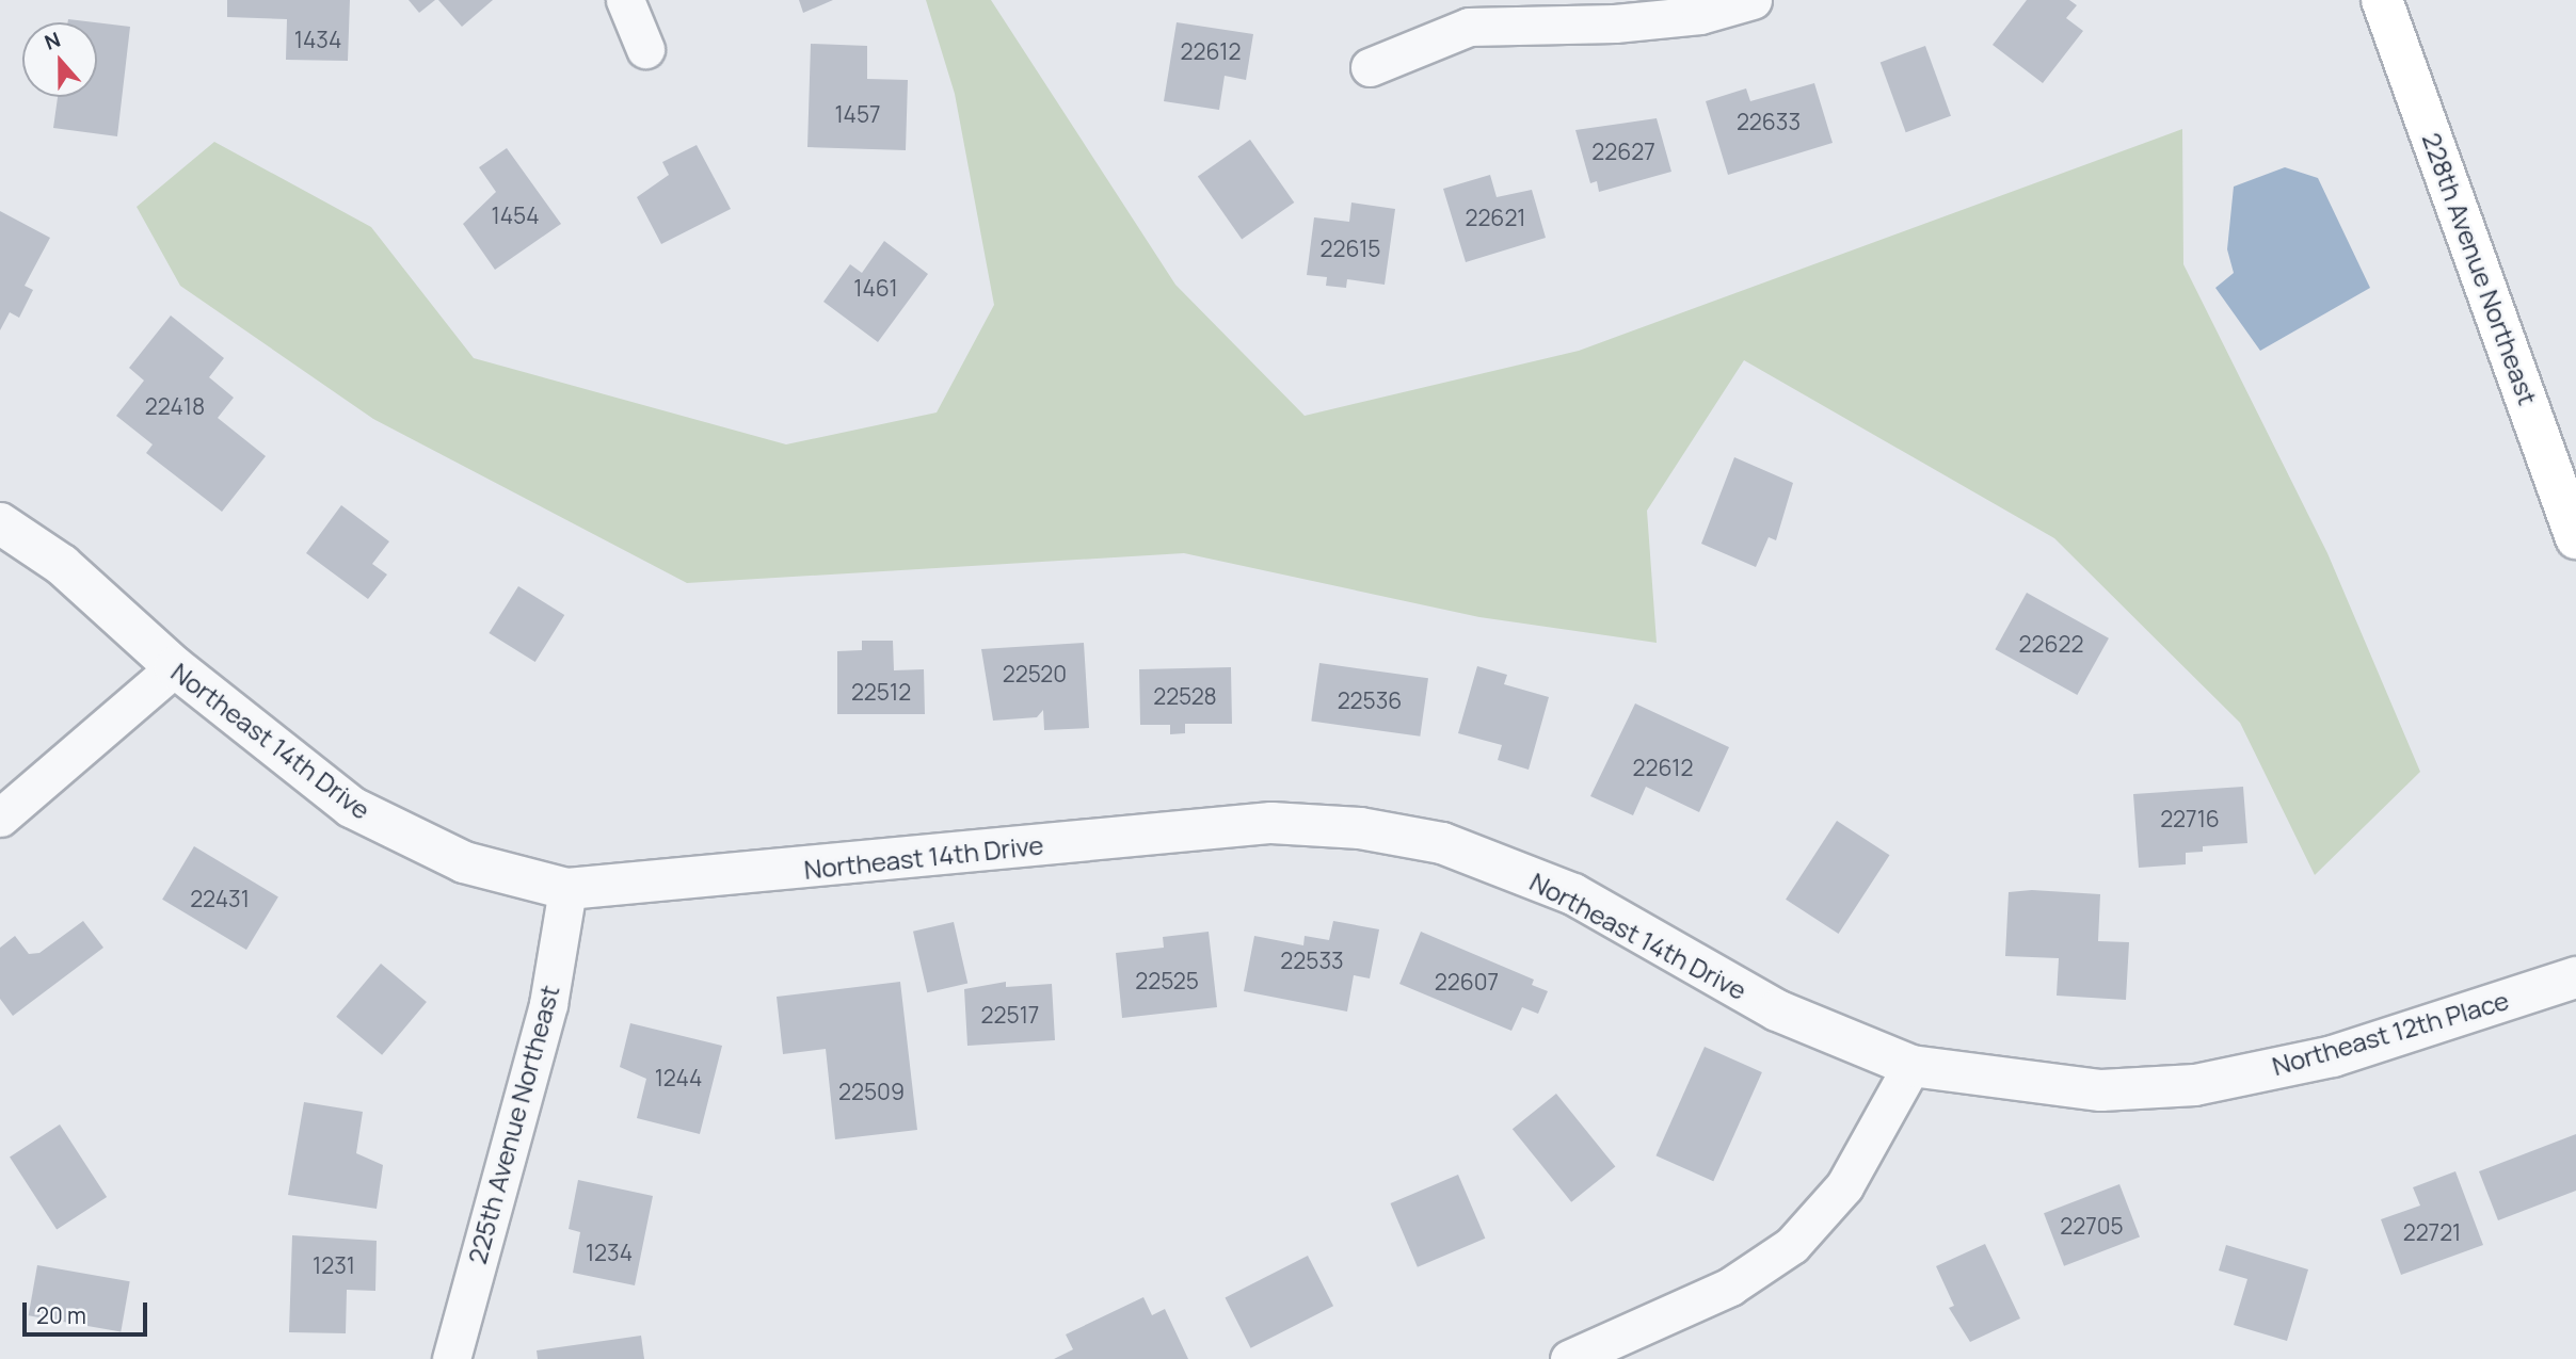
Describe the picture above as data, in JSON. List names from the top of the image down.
{
  "streets": {
    "main road": ["228th Avenue Northeast"],
    "street": ["Northeast 14th Drive", "Northeast 12th Place", "225th Avenue Northeast"]
  },
  "crossings": [
    ["Northeast 14th Drive", "Northeast 12th Place"],
    ["Northeast 14th Drive", "225th Avenue Northeast"]
  ],
  "house_numbers": [
    "1434",
    "22612",
    "1457",
    "22633",
    "22627",
    "1454",
    "22621",
    "22615",
    "1461",
    "22418",
    "22622",
    "22520",
    "22512",
    "22528",
    "22536",
    "22612",
    "22716",
    "22431",
    "22533",
    "22525",
    "22607",
    "22517",
    "1244",
    "22509",
    "22705",
    "22721",
    "1234",
    "1231"
  ],
  "scale_bar": "20 m",
  "north": "top"
}
